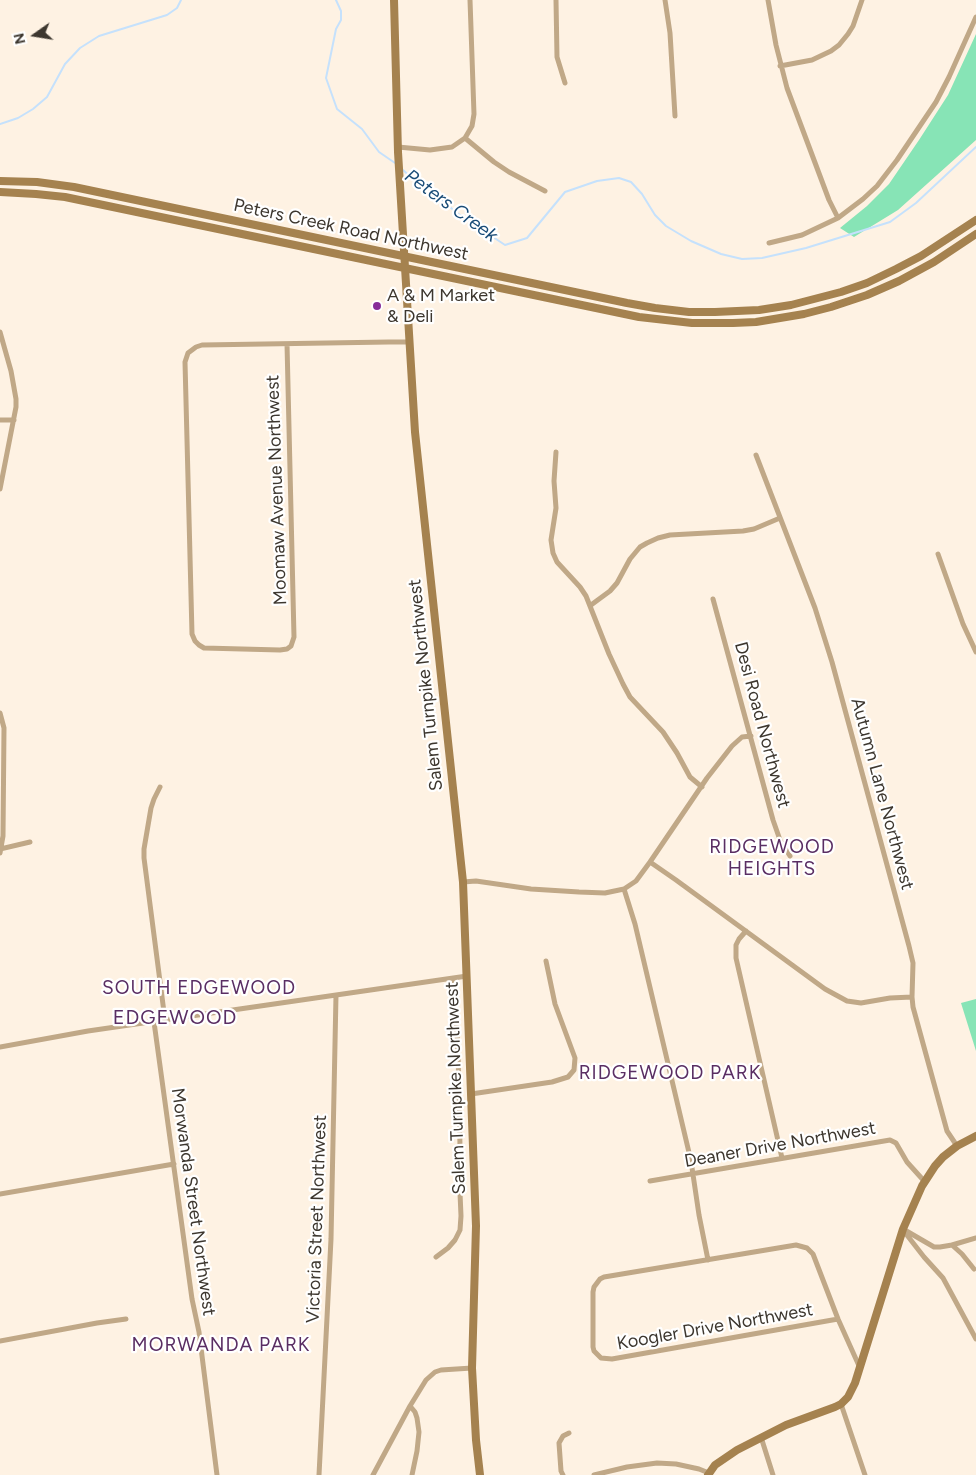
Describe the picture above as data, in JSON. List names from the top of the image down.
{
  "streets": {
    "main road": ["Peters Creek Road Northwest", "Salem Turnpike Northwest"],
    "street": [
      "Moomaw Avenue Northwest",
      "Desi Road Northwest",
      "Autumn Lane Northwest",
      "Deaner Drive Northwest",
      "Morwanda Street Northwest",
      "Victoria Street Northwest",
      "Koogler Drive Northwest"
    ]
  },
  "crossings": [
    ["Peters Creek Road Northwest", "Salem Turnpike Northwest"]
  ],
  "districts": [
    "RIDGEWOOD HEIGHTS",
    "SOUTH EDGEWOOD",
    "EDGEWOOD",
    "RIDGEWOOD PARK",
    "MORWANDA PARK"
  ],
  "water": ["Peters Creek"],
  "places": ["A & M Market & Deli"],
  "north": "left"
}
